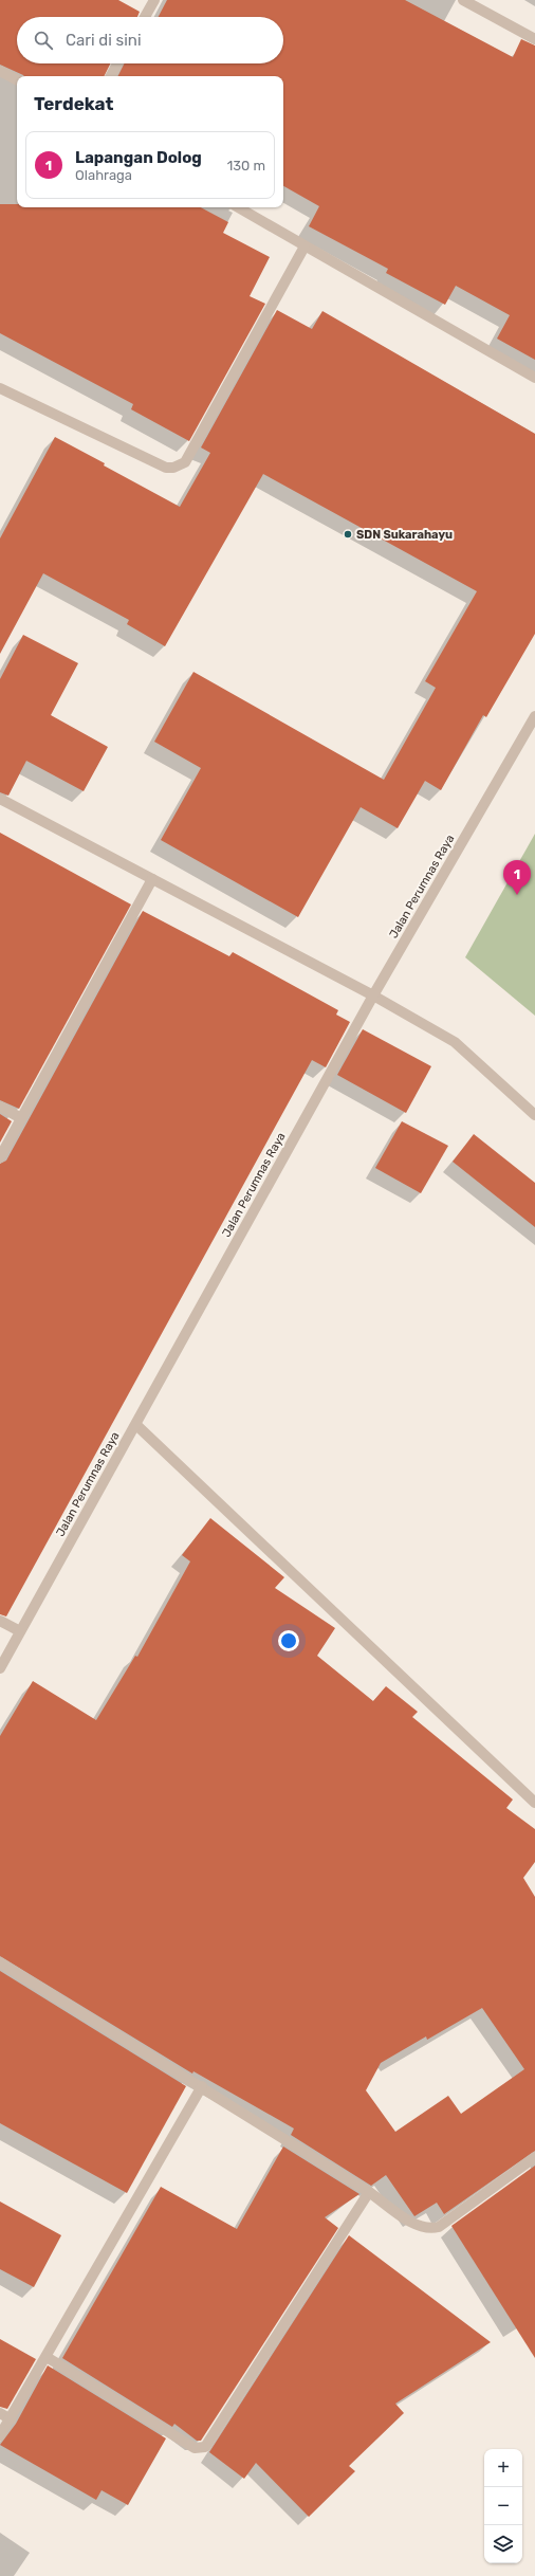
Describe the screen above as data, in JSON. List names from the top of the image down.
{
  "streets": {
    "street": ["Jalan Perumnas Raya"]
  },
  "places": ["SDN Sukarahayu"],
  "page": {
    "search": "Cari di sini",
    "heading": "Terdekat",
    "list": [
      {
        "mark": "1",
        "name": "Lapangan Dolog",
        "note": "Olahraga",
        "value": "130 m"
      }
    ],
    "pins": "1",
    "map_buttons": ["+", "−"]
  }
}
